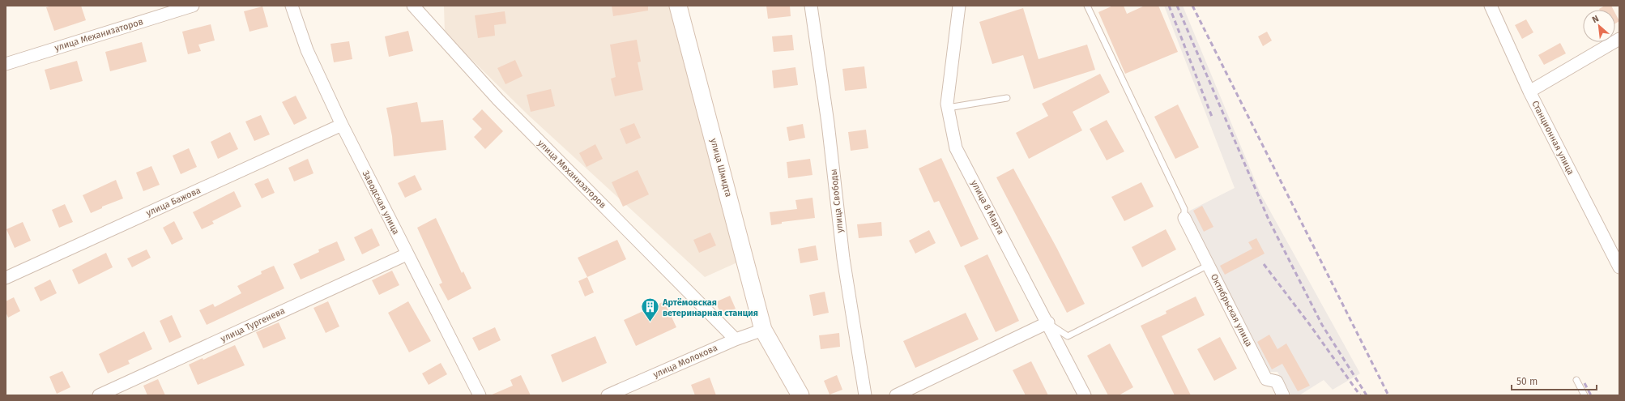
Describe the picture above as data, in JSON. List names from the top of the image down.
{
  "streets": {
    "street": [
      "улица Механизаторов",
      "Станционная улица",
      "улица Шмидта",
      "улица Свободы",
      "улица Бажова",
      "Заводская улица",
      "улица 8 Марта",
      "Октябрьская улица",
      "улица Тургенева",
      "улица Молокова"
    ]
  },
  "crossings": [
    ["улица Механизаторов", "улица Молокова"],
    ["улица Шмидта", "улица Молокова"],
    ["улица Бажова", "Заводская улица"],
    ["Заводская улица", "улица Тургенева"]
  ],
  "places": {
    "building": ["Артёмовская ветеринарная станция"]
  },
  "scale_bar": "50 m",
  "north": "top left"
}
